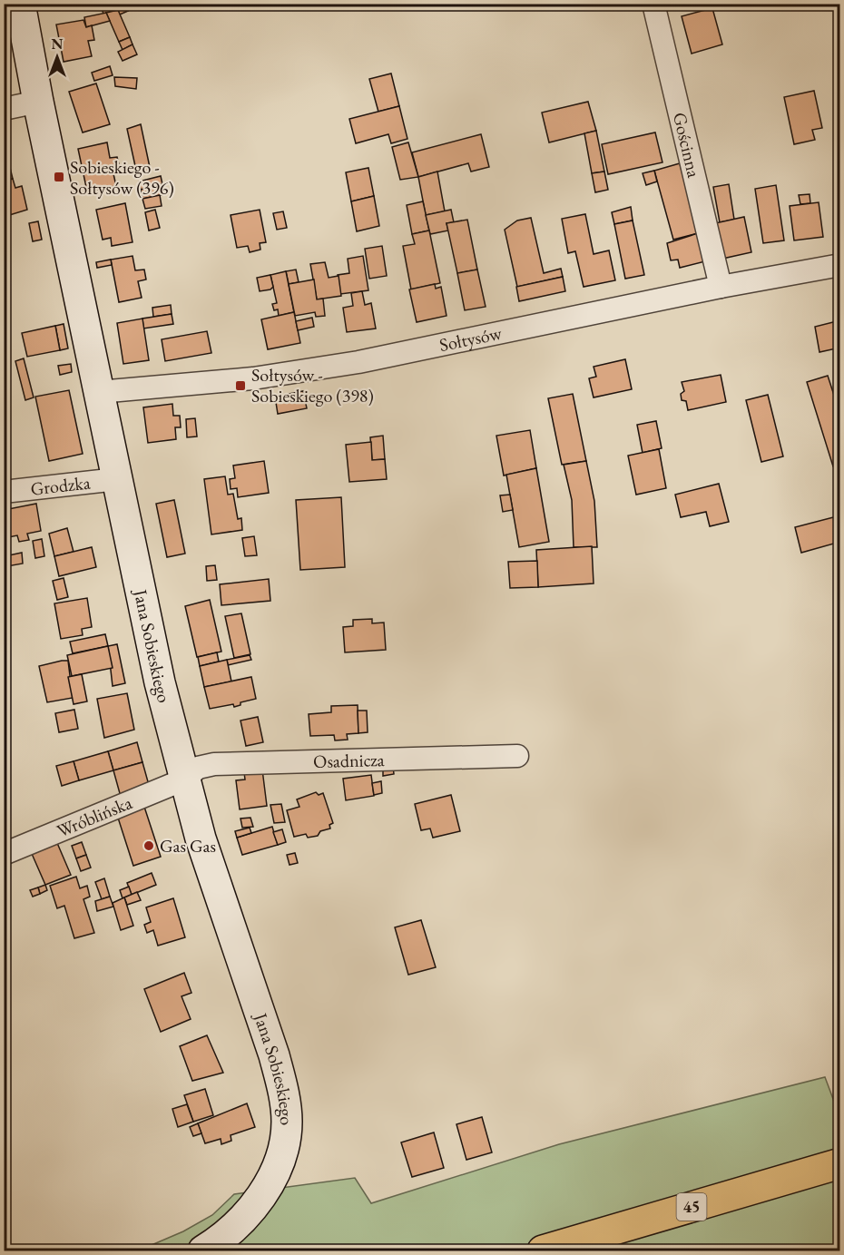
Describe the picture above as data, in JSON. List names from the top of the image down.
{
  "streets": {
    "main road": ["45"],
    "street": [
      "Gościnna",
      "Sołtysów",
      "Grodzka",
      "Jana Sobieskiego",
      "Osadnicza",
      "Wróblińska"
    ]
  },
  "crossings": [
    ["Gościnna", "Sołtysów"],
    ["Sołtysów", "Jana Sobieskiego"],
    ["Grodzka", "Jana Sobieskiego"],
    ["Jana Sobieskiego", "Osadnicza"],
    ["Jana Sobieskiego", "Wróblińska"],
    ["Osadnicza", "Wróblińska"]
  ],
  "places": {
    "transit": ["Sobieskiego - Sołtysów (396)", "Sołtysów - Sobieskiego (398)"],
    "other": ["Gas Gas"]
  },
  "north": "top"
}
